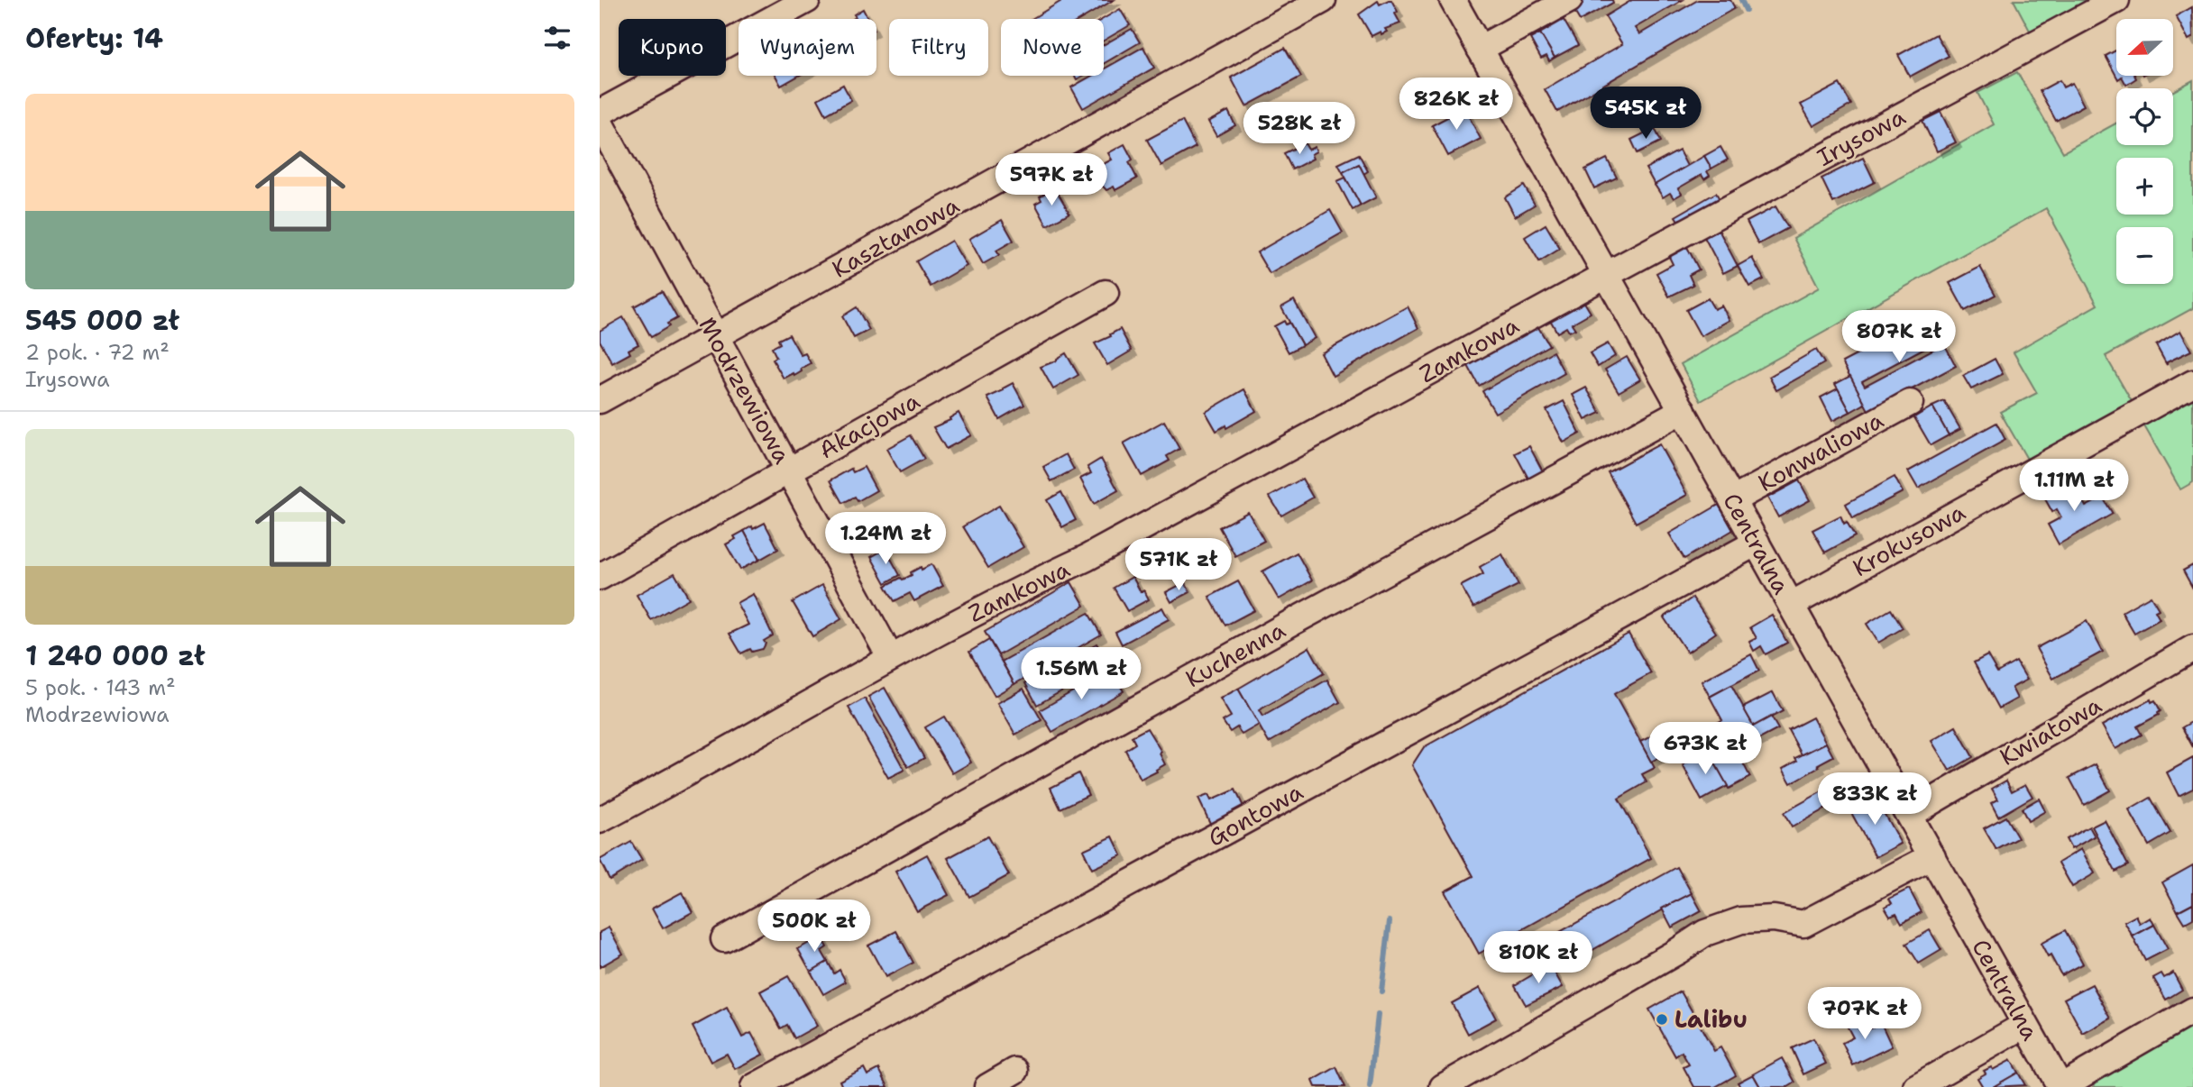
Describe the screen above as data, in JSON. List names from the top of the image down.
{
  "streets": {
    "street": [
      "Irysowa",
      "Kasztanowa",
      "Zamkowa",
      "Modrzewiowa",
      "Akacjowa",
      "Konwaliowa",
      "Krokusowa",
      "Centralna",
      "Kuchenna",
      "Kwiatowa",
      "Gontowa"
    ]
  },
  "crossings": [
    ["Irysowa", "Zamkowa"],
    ["Irysowa", "Centralna"],
    ["Kasztanowa", "Modrzewiowa"],
    ["Zamkowa", "Modrzewiowa"],
    ["Zamkowa", "Centralna"],
    ["Modrzewiowa", "Akacjowa"],
    ["Konwaliowa", "Centralna"],
    ["Krokusowa", "Centralna"],
    ["Centralna", "Kuchenna"],
    ["Centralna", "Kwiatowa"],
    ["Centralna", "Gontowa"]
  ],
  "places": ["Lalibu"],
  "north": "left",
  "page": {
    "heading": "Oferty: 14",
    "map_buttons": ["+", "−"],
    "chip": [
      "Kupno",
      "Wynajem",
      "Filtry",
      "Nowe"
    ],
    "list": [
      {
        "name": "545 000 zł",
        "note": "2 pok. · 72 m² · Irysowa"
      },
      {
        "name": "1 240 000 zł",
        "note": "5 pok. · 143 m² · Modrzewiowa"
      }
    ],
    "price": [
      "826K zł",
      "545K zł",
      "528K zł",
      "597K zł",
      "807K zł",
      "1.11M zł",
      "1.24M zł",
      "571K zł",
      "1.56M zł",
      "673K zł",
      "833K zł",
      "500K zł",
      "810K zł",
      "707K zł"
    ]
  }
}
